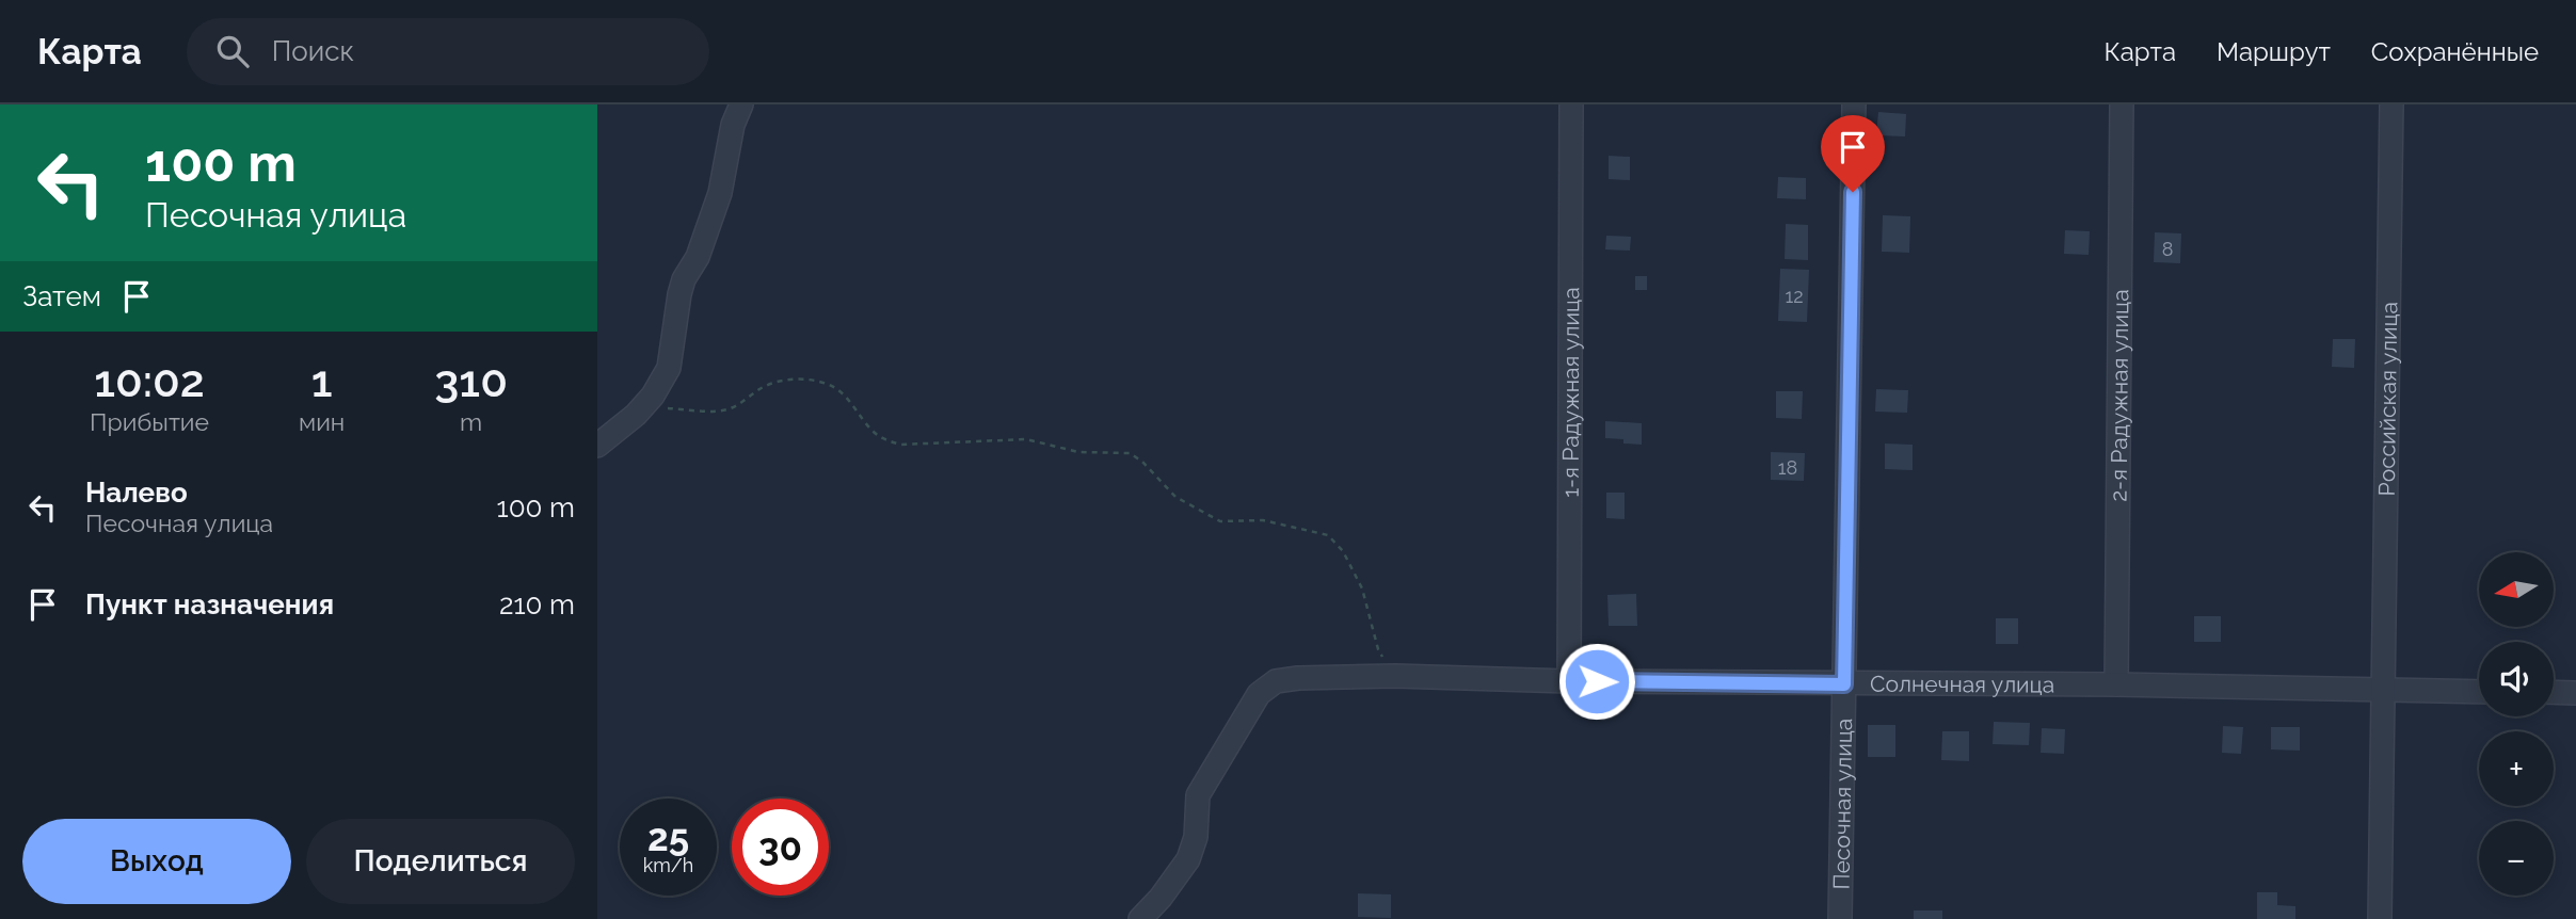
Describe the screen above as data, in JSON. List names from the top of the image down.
{
  "streets": {
    "street": [
      "1-я Радужная улица",
      "2-я Радужная улица",
      "Российская улица",
      "Солнечная улица",
      "Песочная улица"
    ]
  },
  "crossings": [
    ["1-я Радужная улица", "Солнечная улица"],
    ["2-я Радужная улица", "Солнечная улица"],
    ["Российская улица", "Солнечная улица"],
    ["Солнечная улица", "Песочная улица"]
  ],
  "house_numbers": ["8", "12", "18"],
  "north": "left",
  "page": {
    "header": "Карта",
    "search": "Поиск",
    "nav": ["Карта", "Маршрут", "Сохранённые"],
    "turn": ["100 m", "Песочная улица"],
    "then": "Затем",
    "eta": [
      "10:02",
      "Прибытие",
      "1",
      "мин",
      "310",
      "m"
    ],
    "list": [
      {
        "name": "Налево",
        "note": "Песочная улица",
        "value": "100 m"
      },
      {
        "name": "Пункт назначения",
        "value": "210 m"
      }
    ],
    "map_buttons": ["+", "−"],
    "speed": "25 km/h",
    "limit": "30",
    "buttons": ["Выход", "Поделиться"]
  }
}
